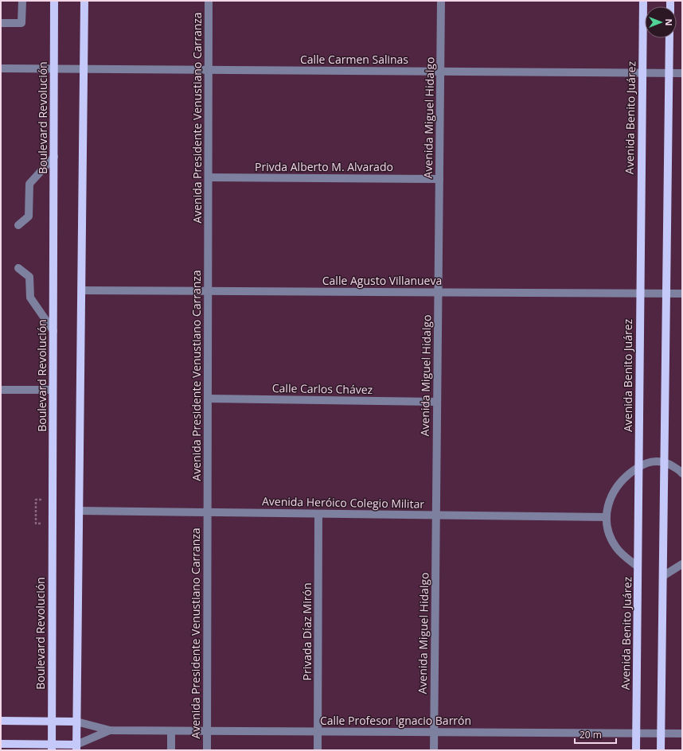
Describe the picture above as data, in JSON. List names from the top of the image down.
{
  "streets": {
    "main road": ["Boulevard Revolución", "Avenida Benito Juárez"],
    "street": [
      "Calle Carmen Salinas",
      "Avenida Presidente Venustiano Carranza",
      "Avenida Miguel Hidalgo",
      "Privda Alberto M. Alvarado",
      "Calle Agusto Villanueva",
      "Calle Carlos Chávez",
      "Avenida Heróico Colegio Militar",
      "Privada Díaz Mirón",
      "Calle Profesor Ignacio Barrón"
    ]
  },
  "crossings": [
    ["Calle Carmen Salinas", "Boulevard Revolución"],
    ["Calle Carmen Salinas", "Avenida Presidente Venustiano Carranza"],
    ["Calle Carmen Salinas", "Avenida Miguel Hidalgo"],
    ["Calle Carmen Salinas", "Avenida Benito Juárez"],
    ["Avenida Presidente Venustiano Carranza", "Privda Alberto M. Alvarado"],
    ["Avenida Presidente Venustiano Carranza", "Calle Agusto Villanueva"],
    ["Avenida Presidente Venustiano Carranza", "Calle Carlos Chávez"],
    ["Avenida Presidente Venustiano Carranza", "Avenida Heróico Colegio Militar"],
    ["Avenida Presidente Venustiano Carranza", "Calle Profesor Ignacio Barrón"],
    ["Avenida Miguel Hidalgo", "Privda Alberto M. Alvarado"],
    ["Avenida Miguel Hidalgo", "Calle Agusto Villanueva"],
    ["Avenida Miguel Hidalgo", "Calle Carlos Chávez"],
    ["Avenida Miguel Hidalgo", "Avenida Heróico Colegio Militar"],
    ["Avenida Miguel Hidalgo", "Calle Profesor Ignacio Barrón"],
    ["Avenida Benito Juárez", "Calle Agusto Villanueva"],
    ["Avenida Benito Juárez", "Calle Profesor Ignacio Barrón"],
    ["Avenida Heróico Colegio Militar", "Privada Díaz Mirón"],
    ["Privada Díaz Mirón", "Calle Profesor Ignacio Barrón"]
  ],
  "scale_bar": "20 m",
  "north": "right"
}
